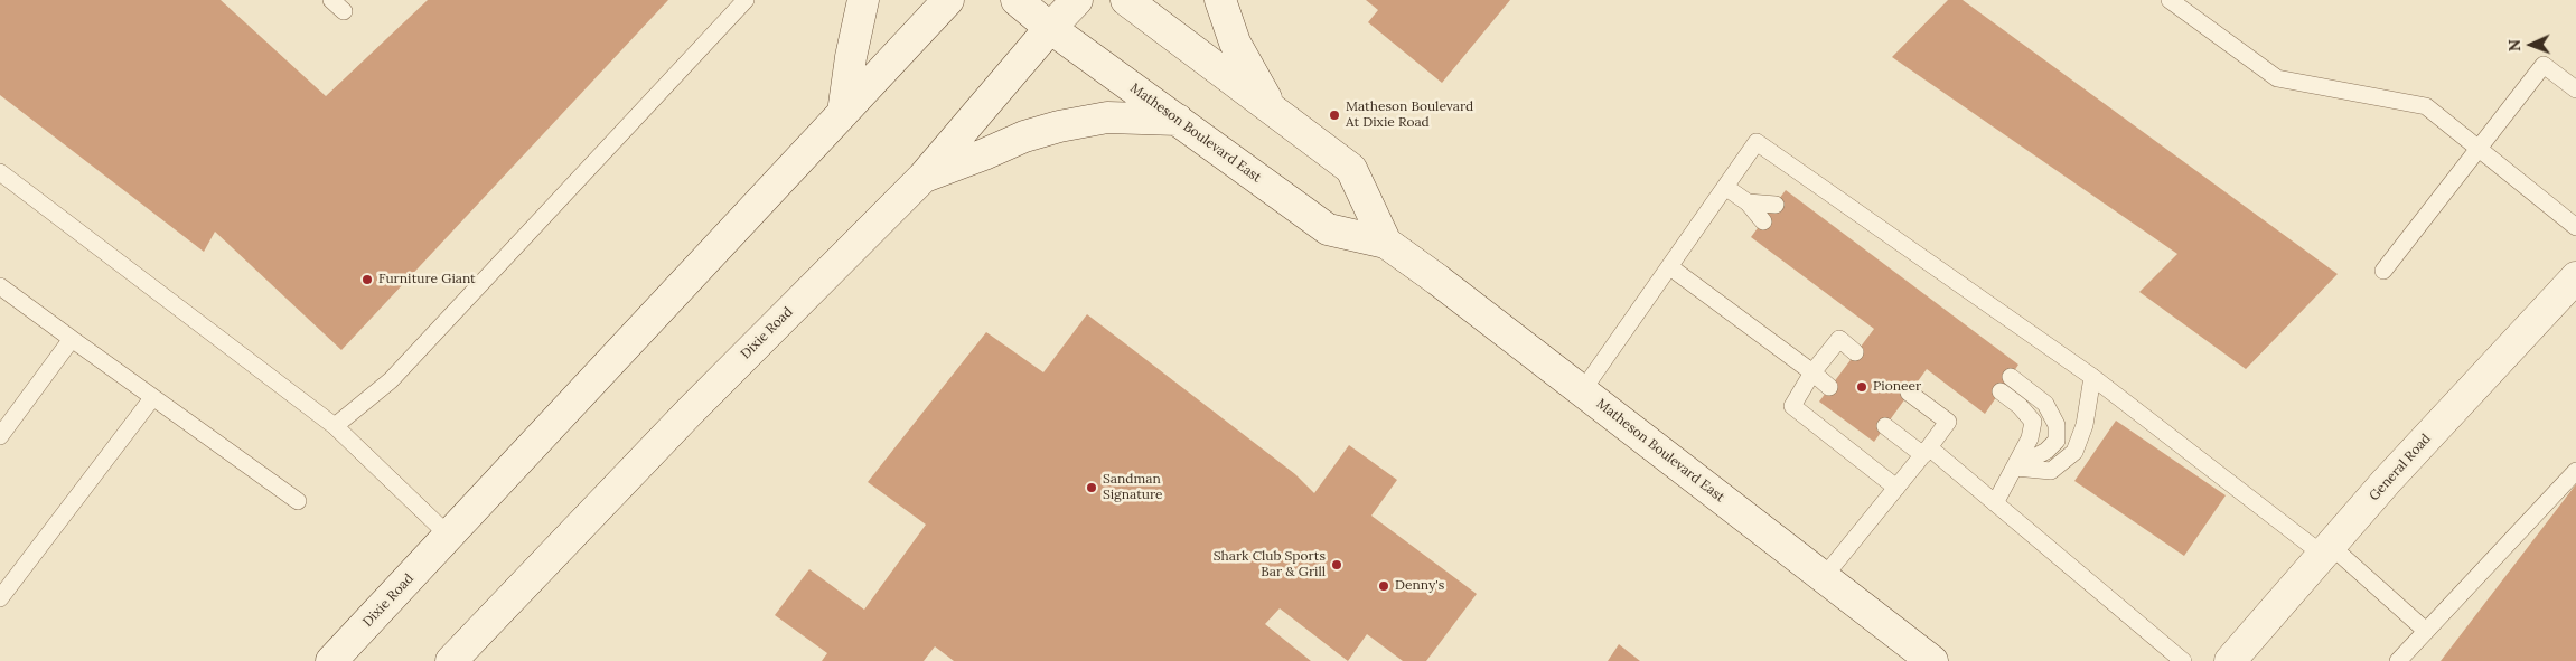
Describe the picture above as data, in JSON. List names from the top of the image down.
{
  "streets": {
    "main road": ["Matheson Boulevard East", "Dixie Road", "General Road"]
  },
  "crossings": [
    ["Matheson Boulevard East", "Dixie Road"]
  ],
  "places": [
    "Matheson Boulevard At Dixie Road",
    "Furniture Giant",
    "Pioneer",
    "Sandman Signature",
    "Shark Club Sports Bar & Grill",
    "Denny's"
  ],
  "north": "left"
}
